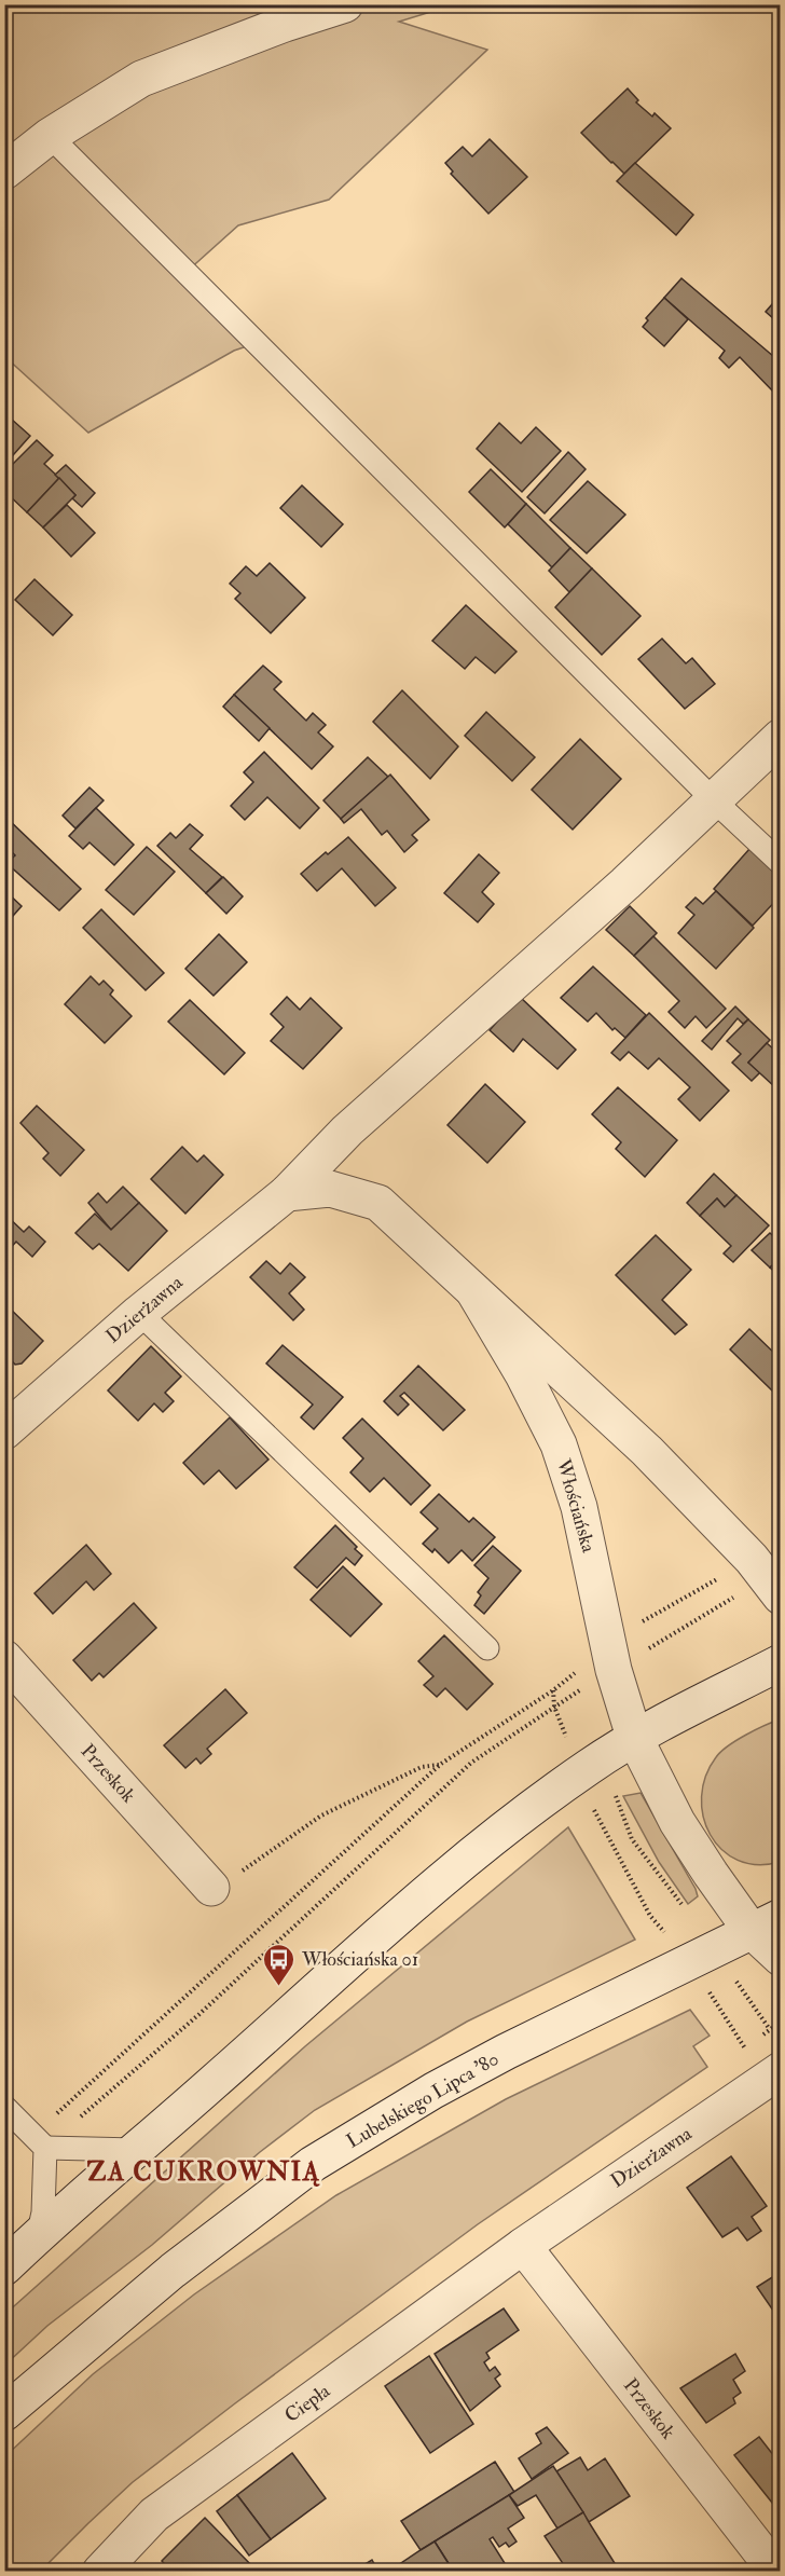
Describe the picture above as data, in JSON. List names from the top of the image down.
{
  "streets": {
    "street": [
      "Dzierżawna",
      "Włościańska",
      "Przeskok",
      "Lubelskiego Lipca '80",
      "Ciepła"
    ]
  },
  "crossings": [
    ["Dzierżawna", "Włościańska"],
    ["Dzierżawna", "Przeskok"],
    ["Dzierżawna", "Ciepła"],
    ["Włościańska", "Lubelskiego Lipca '80"],
    ["Przeskok", "Ciepła"]
  ],
  "districts": ["ZA CUKROWNIĄ"],
  "places": {
    "bus stop": ["Włościańska 01"]
  }
}
